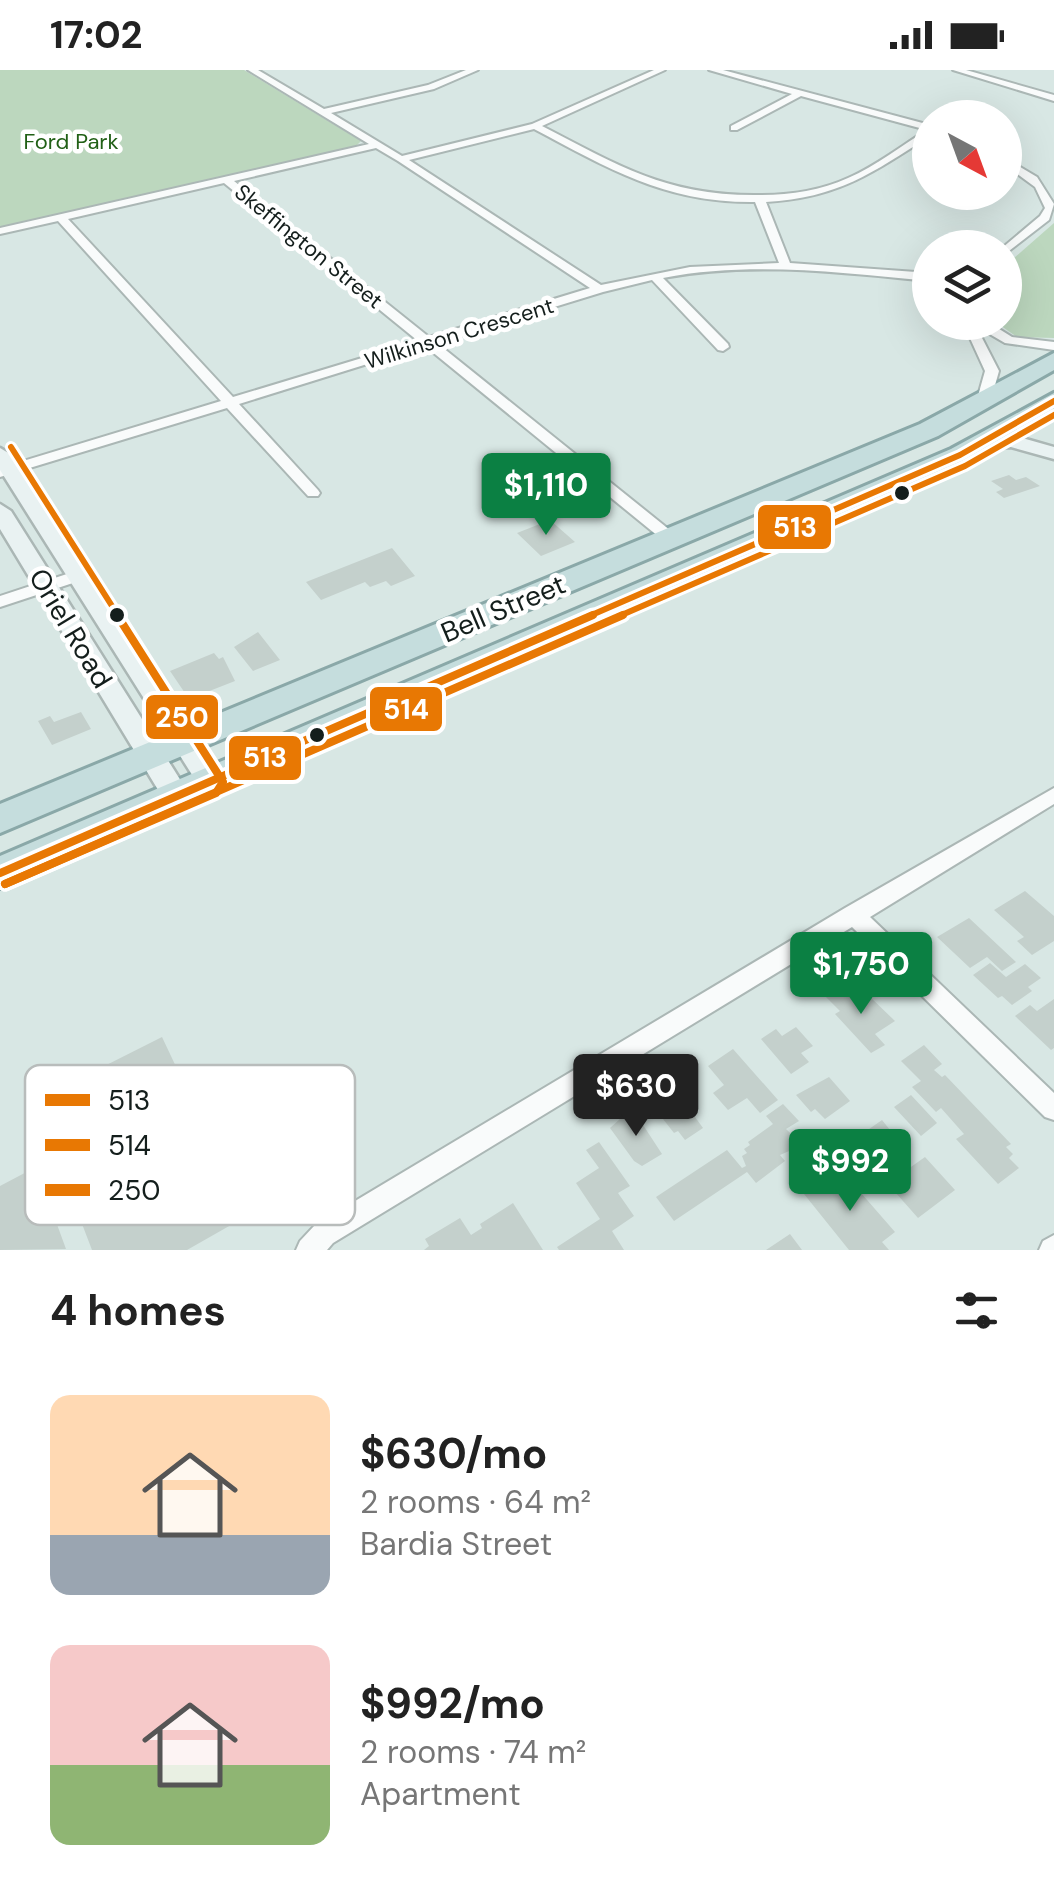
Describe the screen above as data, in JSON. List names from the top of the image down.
{
  "streets": {
    "highway": ["Bell Street"],
    "main road": ["Oriel Road"],
    "street": ["Skeffington Street", "Wilkinson Crescent"]
  },
  "crossings": [
    ["Skeffington Street", "Wilkinson Crescent"],
    ["Skeffington Street", "Bell Street"],
    ["Wilkinson Crescent", "Oriel Road"],
    ["Bell Street", "Oriel Road"]
  ],
  "parks": ["Ford Park"],
  "lines": ["transit line 513", "transit line 514", "transit line 250"],
  "legend": ["513", "514", "250"],
  "north": "bottom right",
  "page": {
    "status": "17:02",
    "price": [
      "$1,110",
      "$1,750",
      "$630",
      "$992"
    ],
    "heading": "4 homes",
    "list": [
      {
        "name": "$630/mo",
        "note": "2 rooms · 64 m² · Bardia Street"
      },
      {
        "name": "$992/mo",
        "note": "2 rooms · 74 m² · Apartment"
      }
    ]
  }
}
